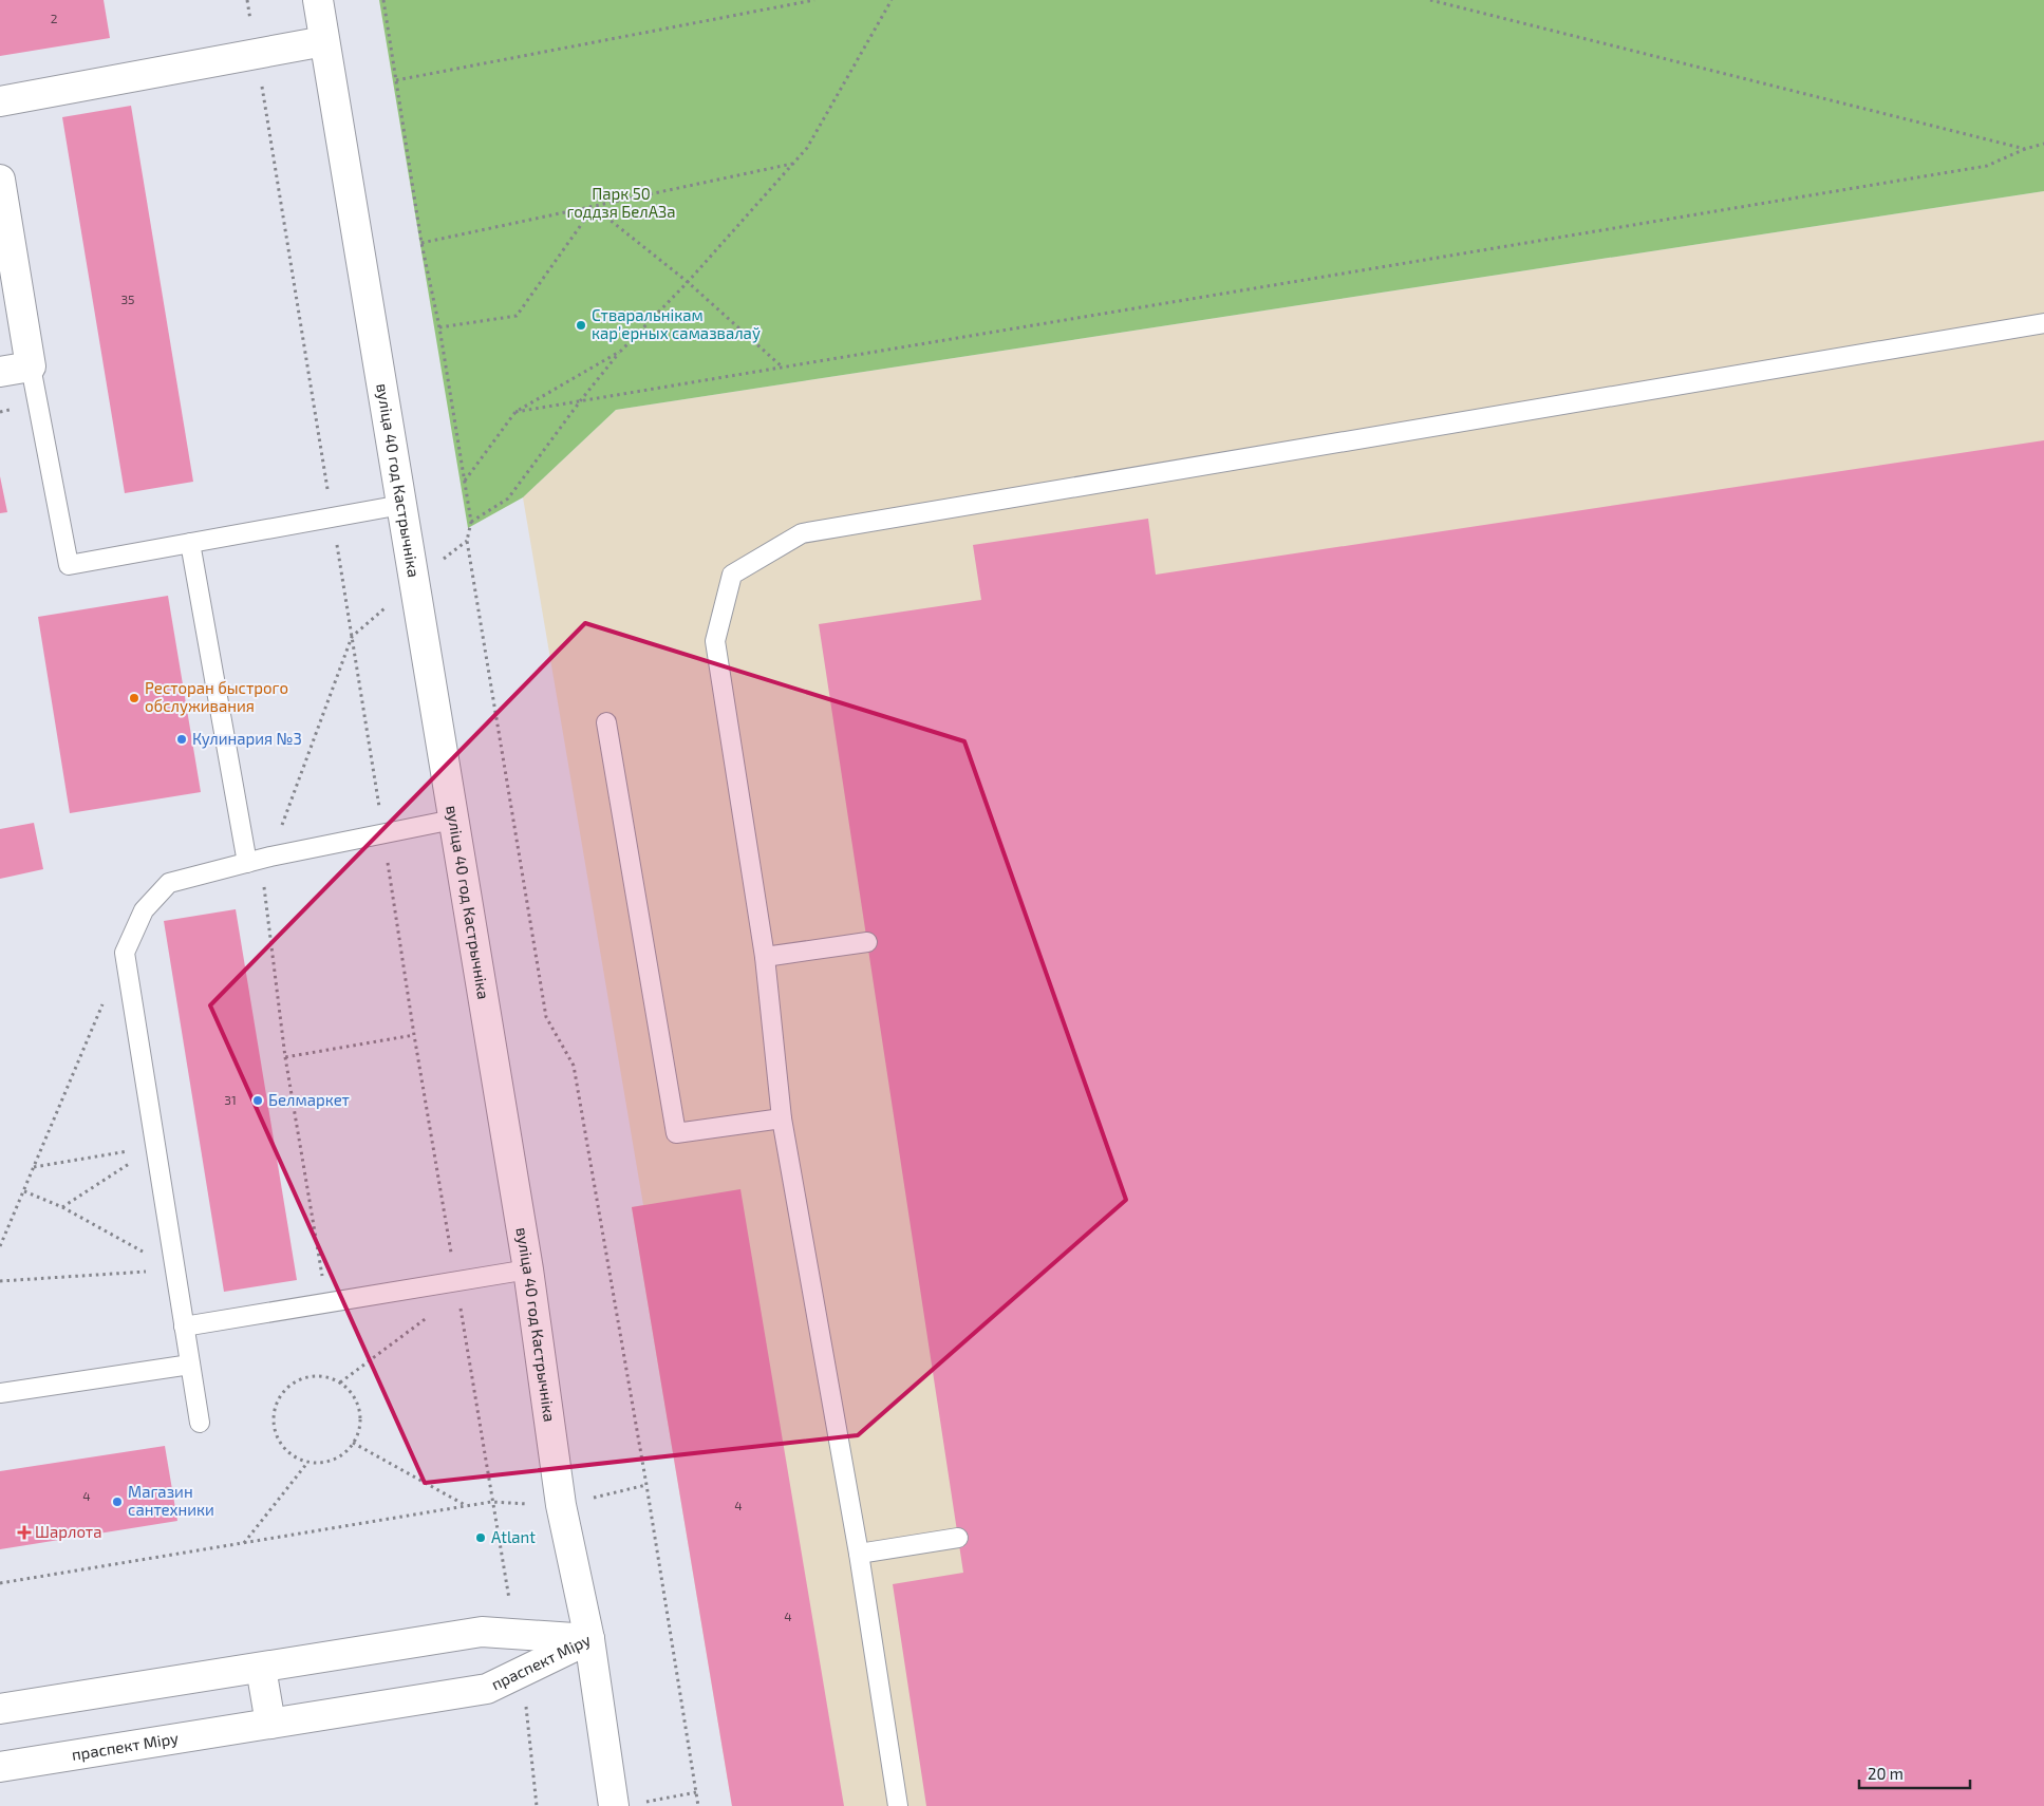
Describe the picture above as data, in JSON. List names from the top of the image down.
{
  "streets": {
    "main road": ["вуліца 40 год Кастрычніка", "праспект Міру"]
  },
  "crossings": [
    ["вуліца 40 год Кастрычніка", "праспект Міру"]
  ],
  "parks": ["Парк 50 годдзя БелАЗа"],
  "places": {
    "other": [
      "Стваральнікам карʼерных самазвалаў",
      "Ресторан быстрого обслуживания",
      "Кулинария №3",
      "Белмаркет",
      "Магазин сантехники",
      "Atlant"
    ],
    "health": ["Шарлота"]
  },
  "house_numbers": [
    "2",
    "35",
    "31",
    "4",
    "4",
    "4"
  ],
  "scale_bar": "20 m"
}
